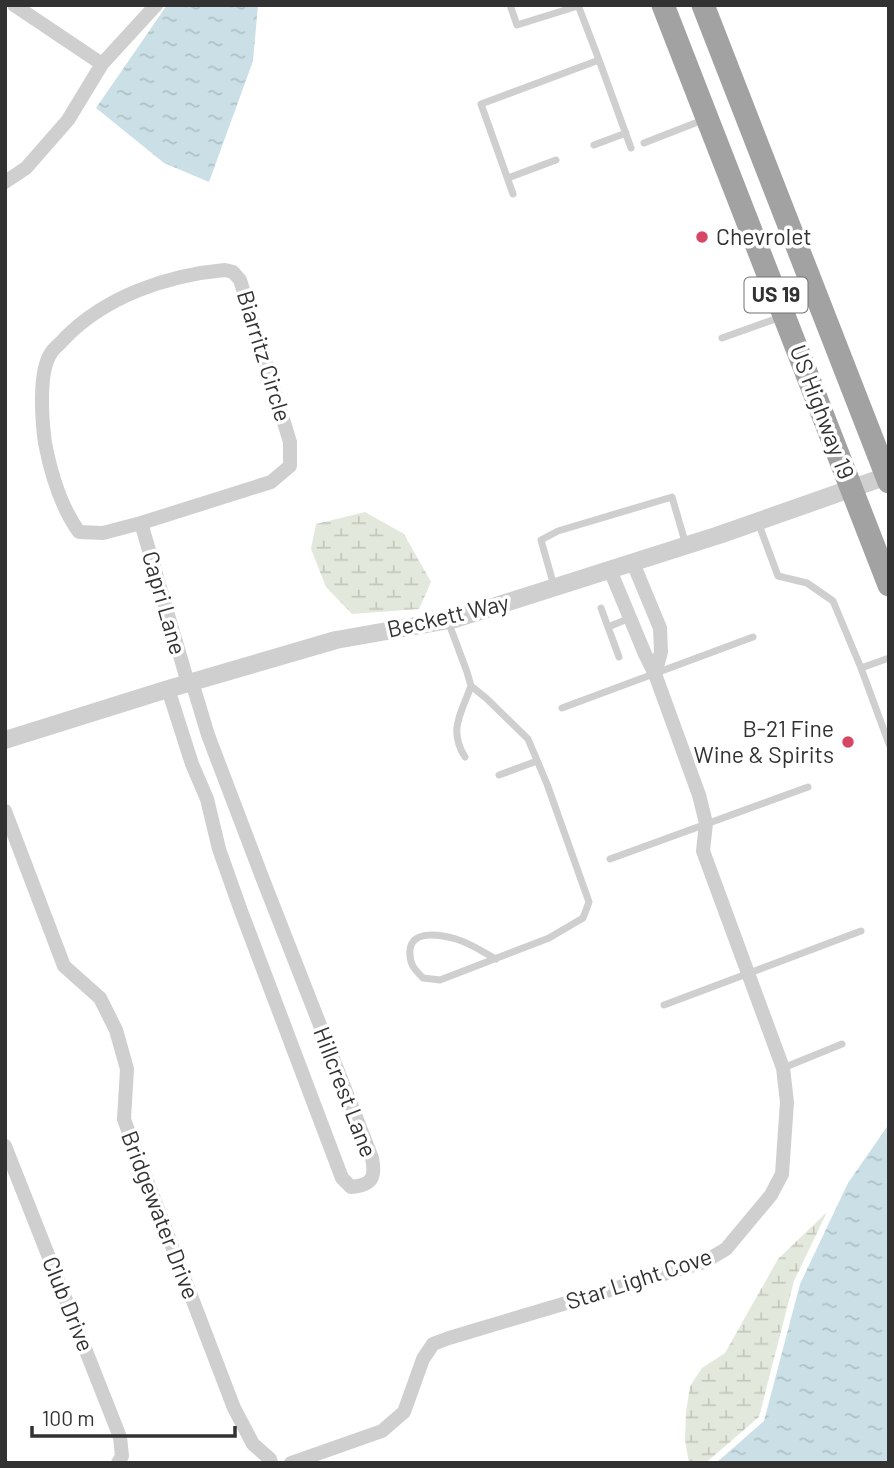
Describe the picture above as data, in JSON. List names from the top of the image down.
{
  "streets": {
    "highway": ["US 19", "US Highway 19"],
    "street": [
      "Biarritz Circle",
      "Capri Lane",
      "Beckett Way",
      "Hillcrest Lane",
      "Bridgewater Drive",
      "Star Light Cove",
      "Club Drive"
    ]
  },
  "crossings": [
    ["Biarritz Circle", "Capri Lane"],
    ["US Highway 19", "Beckett Way"],
    ["Capri Lane", "Beckett Way"],
    ["Capri Lane", "Hillcrest Lane"],
    ["Beckett Way", "Hillcrest Lane"],
    ["Beckett Way", "Star Light Cove"]
  ],
  "places": ["Chevrolet", "B-21 Fine Wine & Spirits"],
  "scale_bar": "100 m"
}
